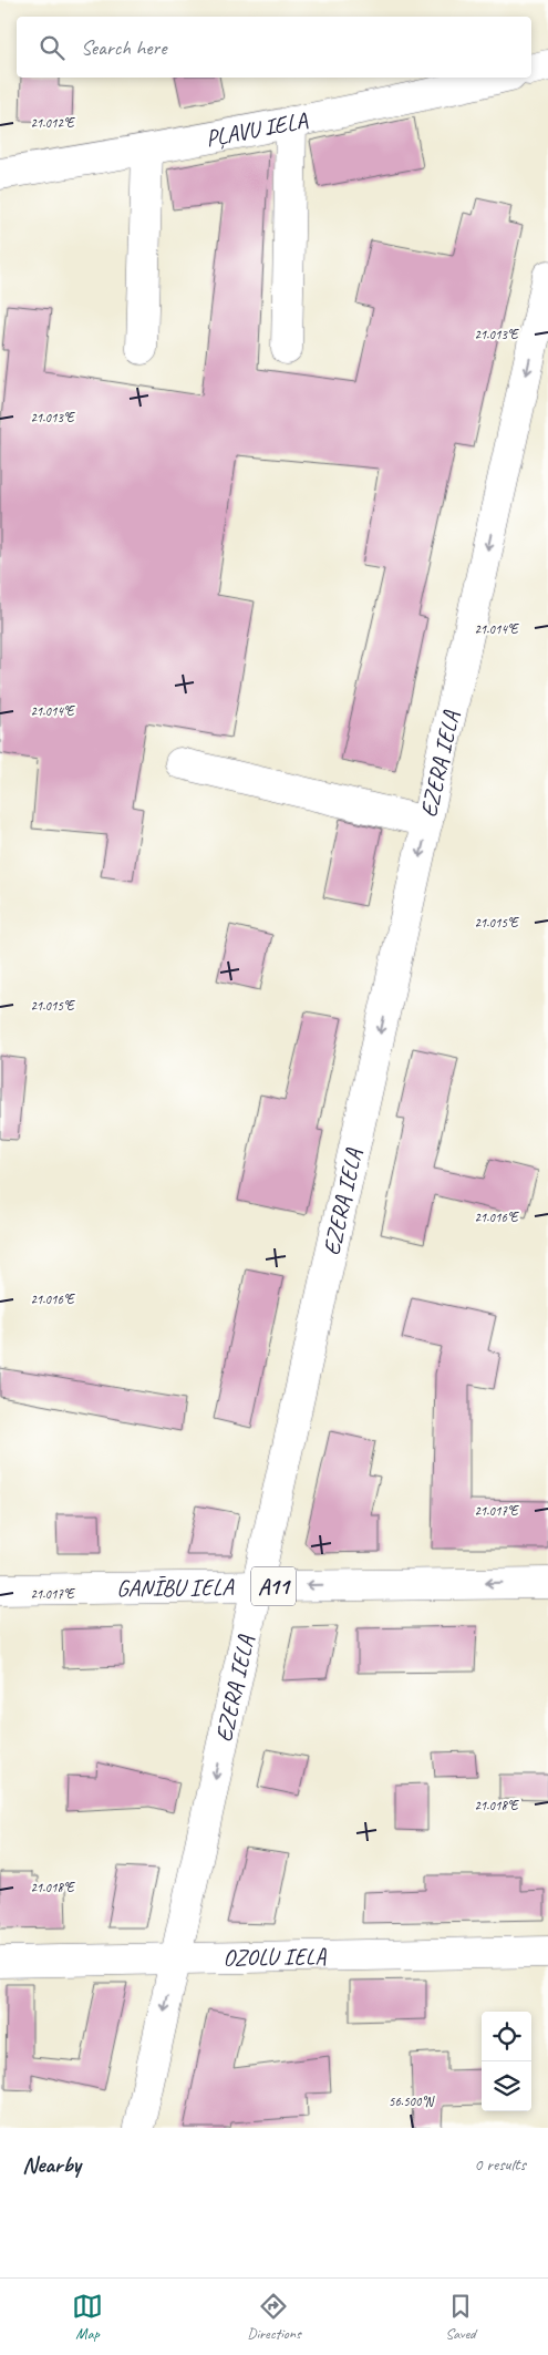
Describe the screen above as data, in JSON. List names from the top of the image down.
{
  "streets": {
    "main road": [
      "PĻAVU IELA",
      "EZERA IELA",
      "A11",
      "GANĪBU IELA",
      "OZOLU IELA"
    ]
  },
  "crossings": [
    ["EZERA IELA", "GANĪBU IELA"],
    ["EZERA IELA", "OZOLU IELA"]
  ],
  "one_way": ["EZERA IELA", "GANĪBU IELA"],
  "page": {
    "search": "Search here",
    "heading": ["Nearby", "0 results"],
    "nav": ["Map", "Directions", "Saved"]
  },
  "coordinates": [
    "21.012°E",
    "21.013°E",
    "21.014°E",
    "21.015°E",
    "21.016°E",
    "21.017°E",
    "21.018°E",
    "56.500°N"
  ]
}
